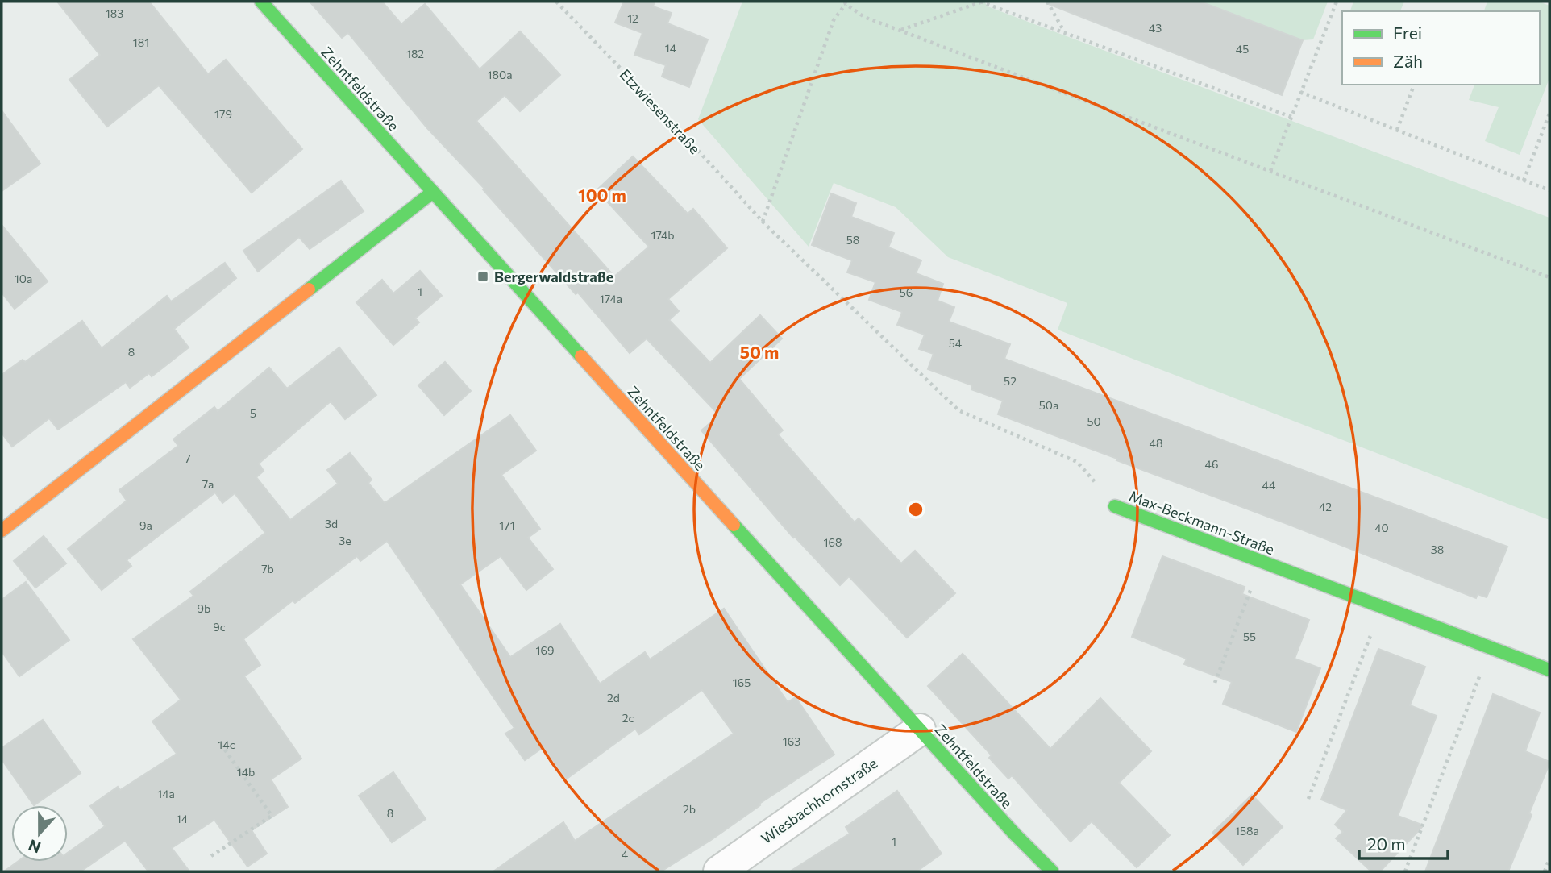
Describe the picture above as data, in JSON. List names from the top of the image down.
{
  "streets": {
    "street": ["Zehntfeldstraße", "Max-Beckmann-Straße", "Wiesbachhornstraße"],
    "path": ["Etzwiesenstraße"]
  },
  "crossings": [
    ["Zehntfeldstraße", "Wiesbachhornstraße"],
    ["Etzwiesenstraße", "Max-Beckmann-Straße"]
  ],
  "places": {
    "transit": ["Bergerwaldstraße"]
  },
  "house_numbers": [
    "183",
    "12",
    "43",
    "181",
    "14",
    "45",
    "182",
    "180a",
    "179",
    "174b",
    "58",
    "10a",
    "1",
    "56",
    "174a",
    "54",
    "8",
    "52",
    "50a",
    "5",
    "50",
    "48",
    "7",
    "46",
    "7a",
    "44",
    "42",
    "3d",
    "9a",
    "171",
    "40",
    "3e",
    "168",
    "38",
    "7b",
    "9b",
    "9c",
    "55",
    "169",
    "165",
    "2d",
    "2c",
    "163",
    "14c",
    "14b",
    "14a",
    "2b",
    "8",
    "14",
    "158a",
    "1",
    "4"
  ],
  "legend": ["Frei", "Zäh"],
  "scale_bar": "20 m",
  "north": "bottom",
  "rings": ["100 m", "50 m"]
}
